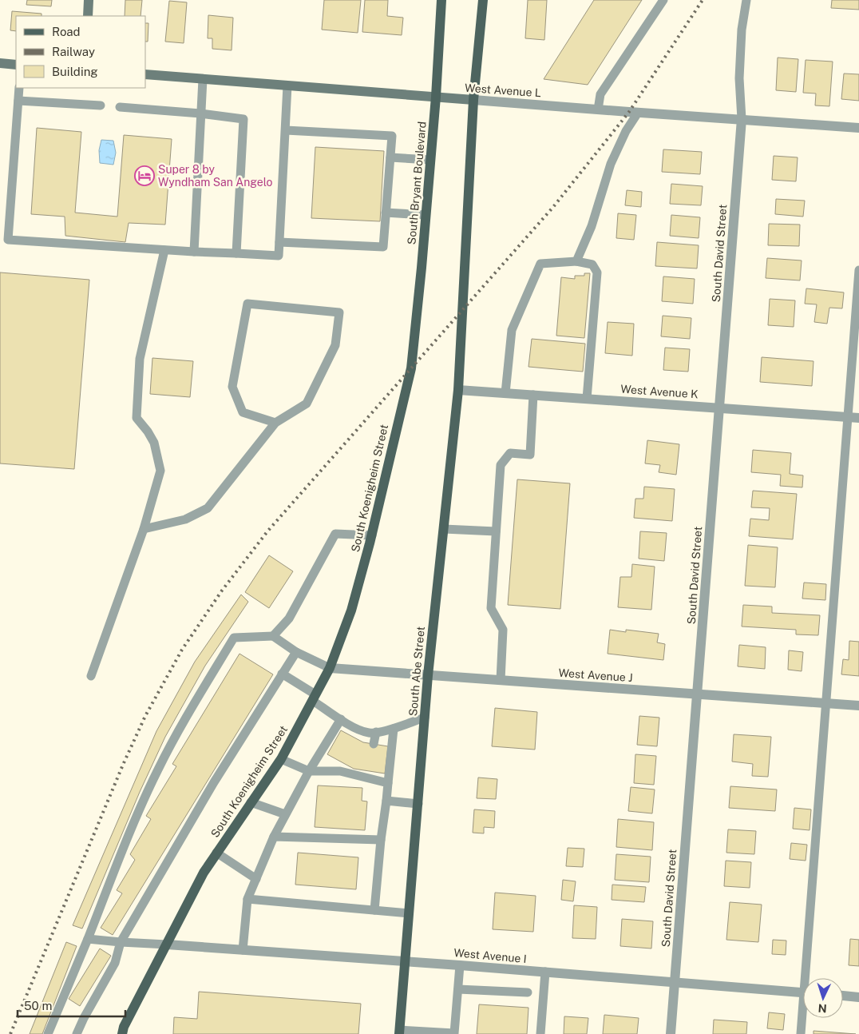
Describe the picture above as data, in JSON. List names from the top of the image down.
{
  "streets": {
    "main road": [
      "West Avenue L",
      "South Bryant Boulevard",
      "South Koenigheim Street",
      "South Abe Street"
    ],
    "street": [
      "South David Street",
      "West Avenue K",
      "West Avenue J",
      "West Avenue I"
    ]
  },
  "crossings": [
    ["West Avenue L", "South Bryant Boulevard"],
    ["West Avenue L", "South David Street"],
    ["West Avenue L", "South Abe Street"],
    ["South Bryant Boulevard", "South Koenigheim Street"],
    ["South David Street", "West Avenue K"],
    ["South David Street", "West Avenue J"],
    ["South David Street", "West Avenue I"],
    ["West Avenue K", "South Abe Street"],
    ["South Koenigheim Street", "West Avenue J"],
    ["South Koenigheim Street", "West Avenue I"],
    ["South Abe Street", "West Avenue J"],
    ["South Abe Street", "West Avenue I"]
  ],
  "places": {
    "hotel": ["Super 8 by Wyndham San Angelo"]
  },
  "legend": ["Road", "Railway", "Building"],
  "scale_bar": "50 m",
  "north": "bottom"
}
